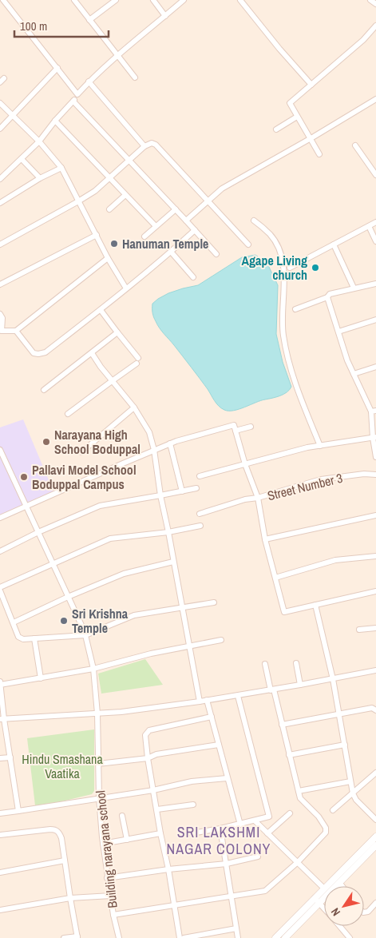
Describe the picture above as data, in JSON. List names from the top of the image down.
{
  "streets": {
    "street": ["Street Number 3", "Building narayana school"]
  },
  "districts": ["SRI LAKSHMI NAGAR COLONY"],
  "parks": ["Hindu Smashana Vaatika"],
  "places": [
    "Hanuman Temple",
    "Agape Living church",
    "Narayana High School Boduppal",
    "Pallavi Model School Boduppal Campus",
    "Sri Krishna Temple"
  ],
  "scale_bar": "100 m",
  "north": "bottom left"
}
